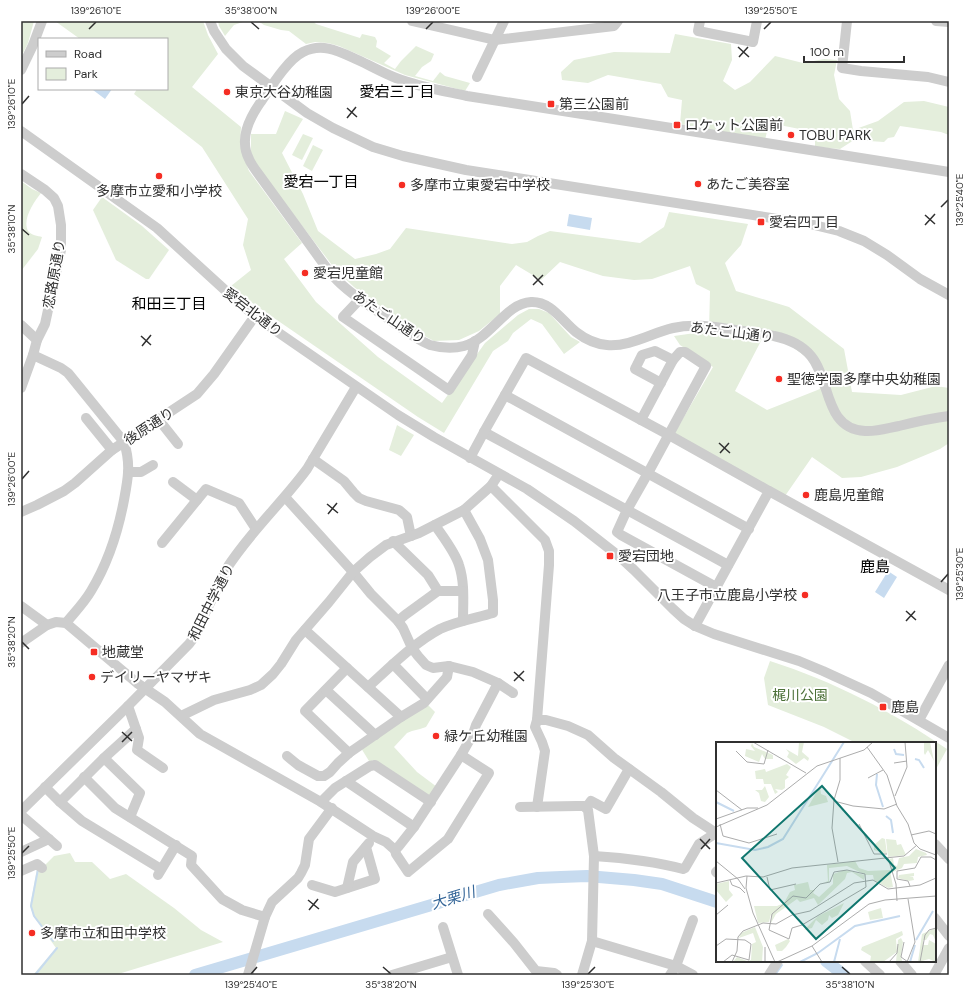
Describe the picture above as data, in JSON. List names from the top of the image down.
{
  "streets": {
    "street": [
      "恋路原通り",
      "愛宕北通り",
      "あたご山通り",
      "後原通り",
      "和田中学通り"
    ]
  },
  "crossings": [
    ["愛宕北通り", "後原通り"],
    ["愛宕北通り", "和田中学通り"]
  ],
  "districts": [
    "愛宕三丁目",
    "愛宕一丁目",
    "和田三丁目",
    "鹿島"
  ],
  "water": ["大栗川"],
  "parks": ["梶川公園"],
  "places": {
    "other": [
      "東京大谷幼稚園",
      "TOBU PARK",
      "多摩市立愛和小学校",
      "あたご美容室",
      "多摩市立東愛宕中学校",
      "愛宕児童館",
      "聖徳学園多摩中央幼稚園",
      "鹿島児童館",
      "八王子市立鹿島小学校",
      "デイリーヤマザキ",
      "緑ケ丘幼稚園",
      "多摩市立和田中学校"
    ],
    "transit": [
      "第三公園前",
      "ロケット公園前",
      "愛宕四丁目",
      "愛宕団地",
      "地蔵堂",
      "鹿島"
    ]
  },
  "legend": ["Road", "Park"],
  "scale_bar": "100 m",
  "coordinates": [
    "139°26'10\"E",
    "35°38'00\"N",
    "139°26'00\"E",
    "139°25'50\"E",
    "139°25'40\"E",
    "35°38'10\"N",
    "139°25'30\"E",
    "35°38'20\"N"
  ]
}
